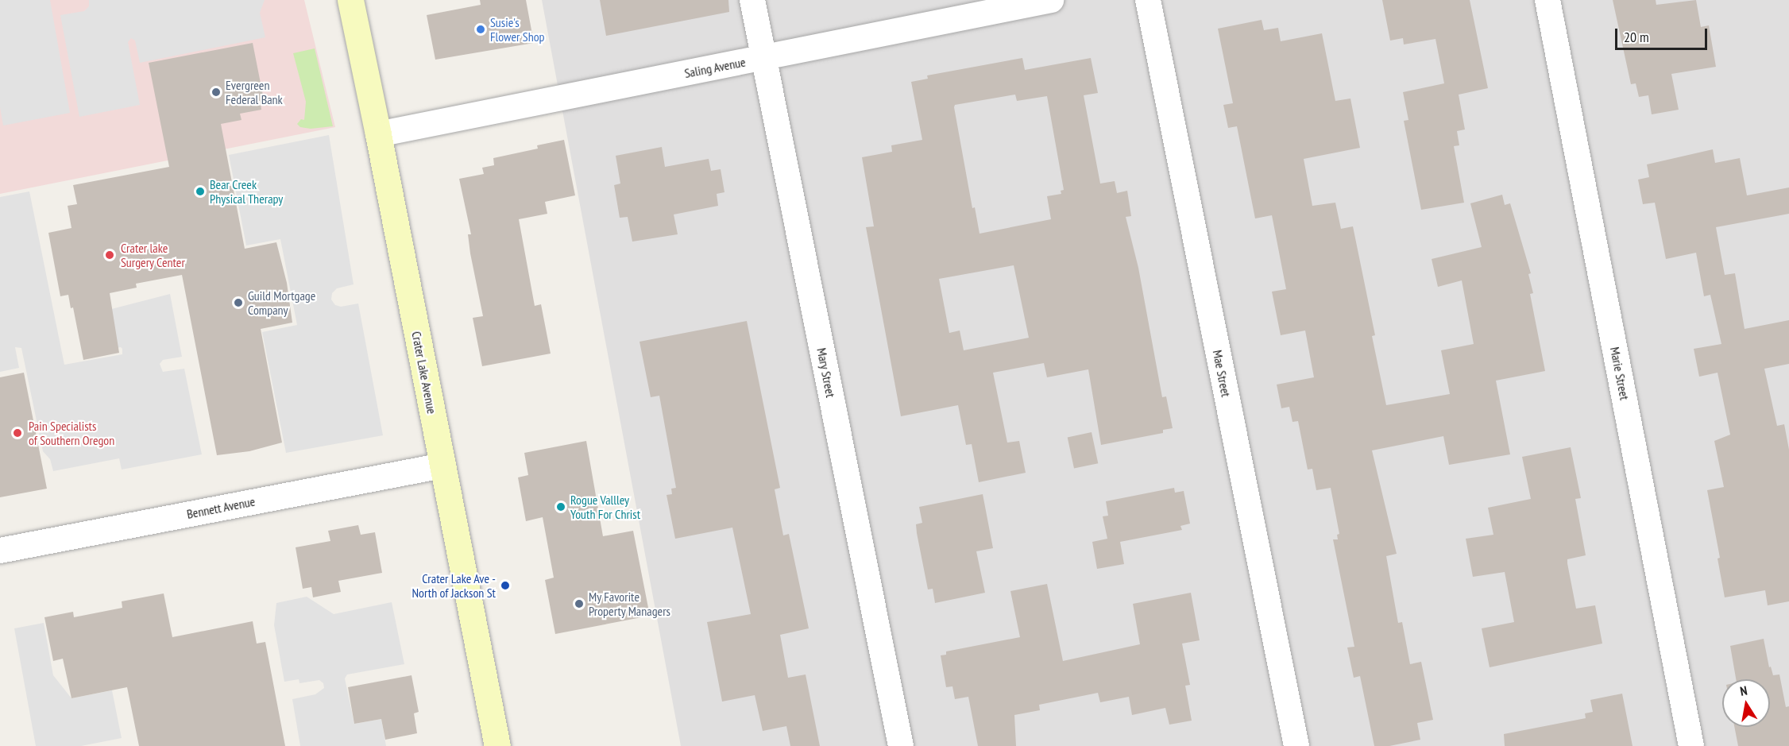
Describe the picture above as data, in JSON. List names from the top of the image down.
{
  "streets": {
    "main road": ["Crater Lake Avenue"],
    "street": [
      "Saling Avenue",
      "Mary Street",
      "Mae Street",
      "Marie Street",
      "Bennett Avenue"
    ]
  },
  "crossings": [
    ["Saling Avenue", "Crater Lake Avenue"],
    ["Saling Avenue", "Mary Street"],
    ["Crater Lake Avenue", "Bennett Avenue"]
  ],
  "places": [
    "Susie's Flower Shop",
    "Evergreen Federal Bank",
    "Bear Creek Physical Therapy",
    "Crater lake Surgery Center",
    "Guild Mortgage Company",
    "Pain Specialists of Southern Oregon",
    "Rogue Vallley Youth For Christ",
    "Crater Lake Ave - North of Jackson St",
    "My Favorite Property Managers"
  ],
  "scale_bar": "20 m",
  "north": "top"
}
